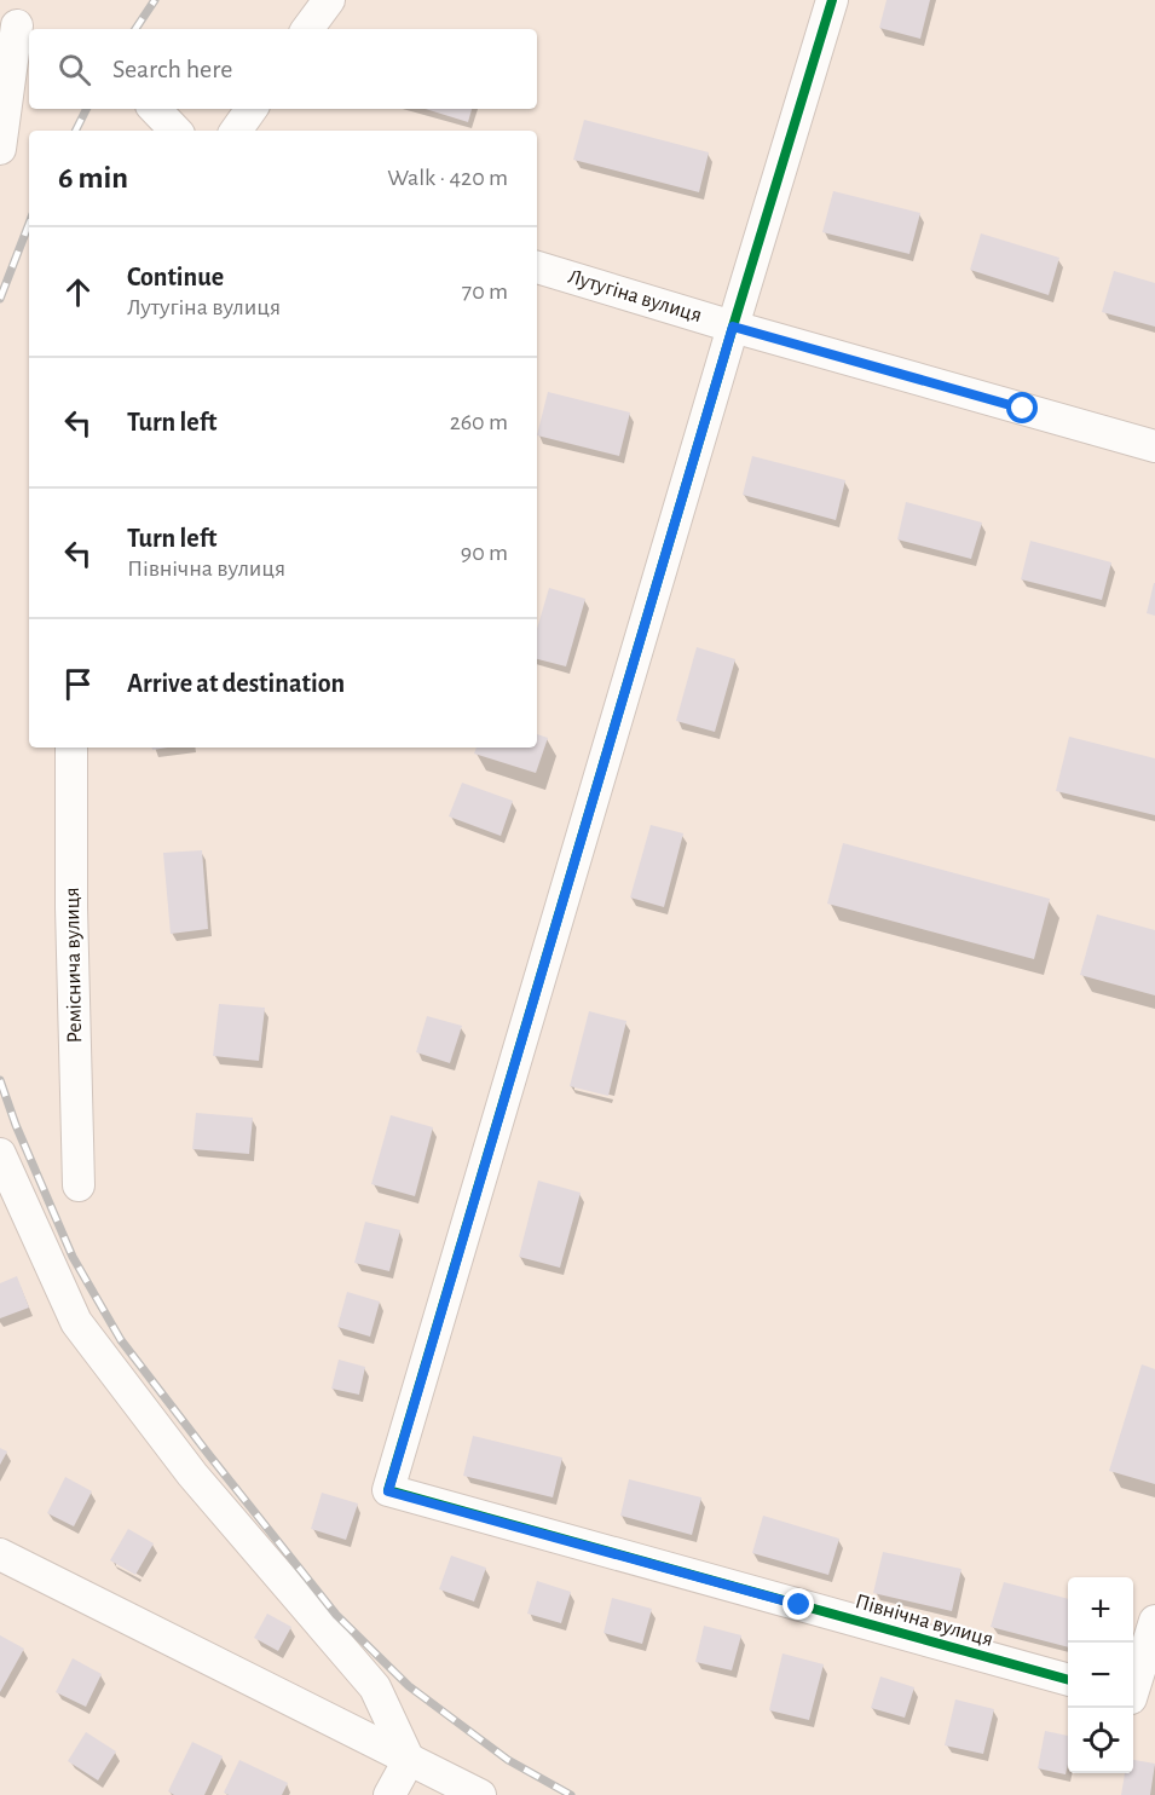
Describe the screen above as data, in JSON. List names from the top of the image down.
{
  "streets": {
    "street": ["Лутугіна вулиця", "Реміснича вулиця", "Північна вулиця"]
  },
  "crossings": [
    ["Лутугіна вулиця", "Північна вулиця"]
  ],
  "page": {
    "search": "Search here",
    "heading": ["6 min", "Walk · 420 m"],
    "list": [
      ["Continue", "Лутугіна вулиця", "70 m"],
      ["Turn left", "260 m"],
      ["Turn left", "Північна вулиця", "90 m"],
      "Arrive at destination"
    ],
    "map_buttons": ["+", "−"]
  }
}
